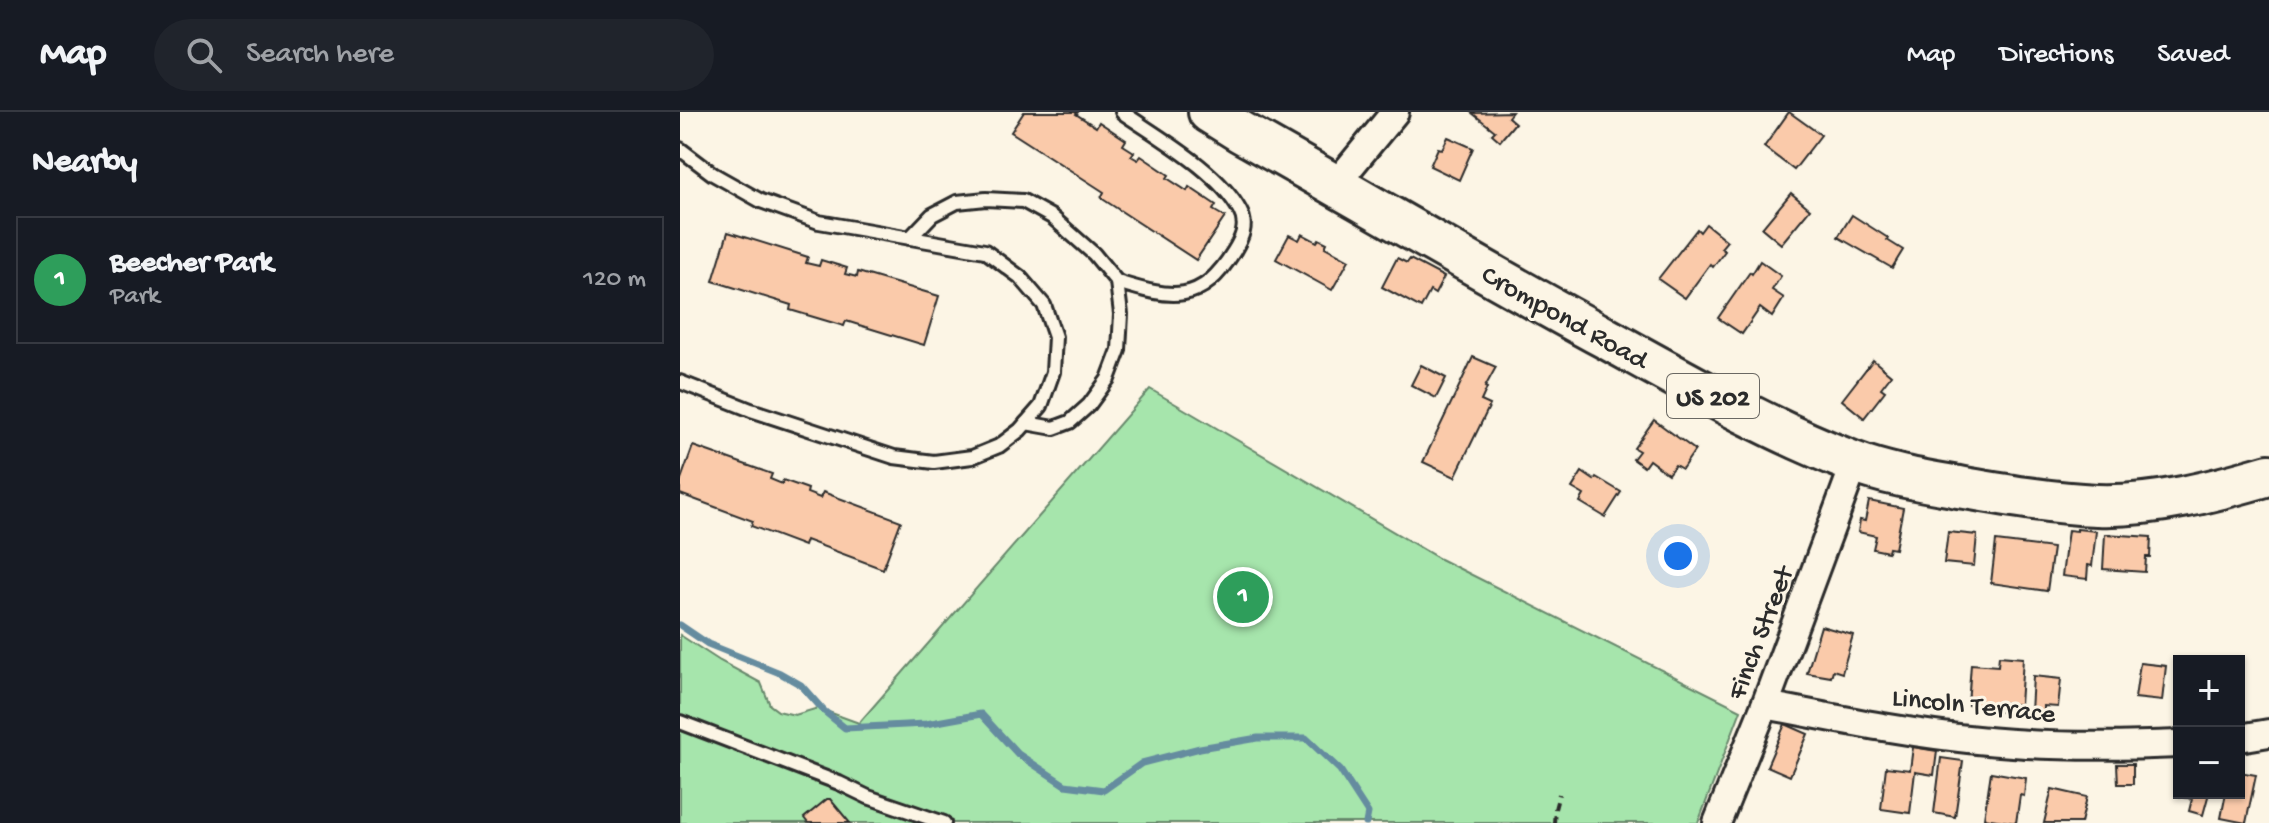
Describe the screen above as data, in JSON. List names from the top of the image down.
{
  "streets": {
    "main road": ["Crompond Road", "US 202"],
    "street": ["Finch Street", "Lincoln Terrace"]
  },
  "crossings": [
    ["Crompond Road", "Finch Street"],
    ["Finch Street", "Lincoln Terrace"]
  ],
  "page": {
    "header": "Map",
    "search": "Search here",
    "nav": ["Map", "Directions", "Saved"],
    "heading": "Nearby",
    "list": [
      {
        "mark": "1",
        "name": "Beecher Park",
        "note": "Park",
        "value": "120 m"
      }
    ],
    "pins": "1",
    "map_buttons": ["+", "−"]
  }
}
